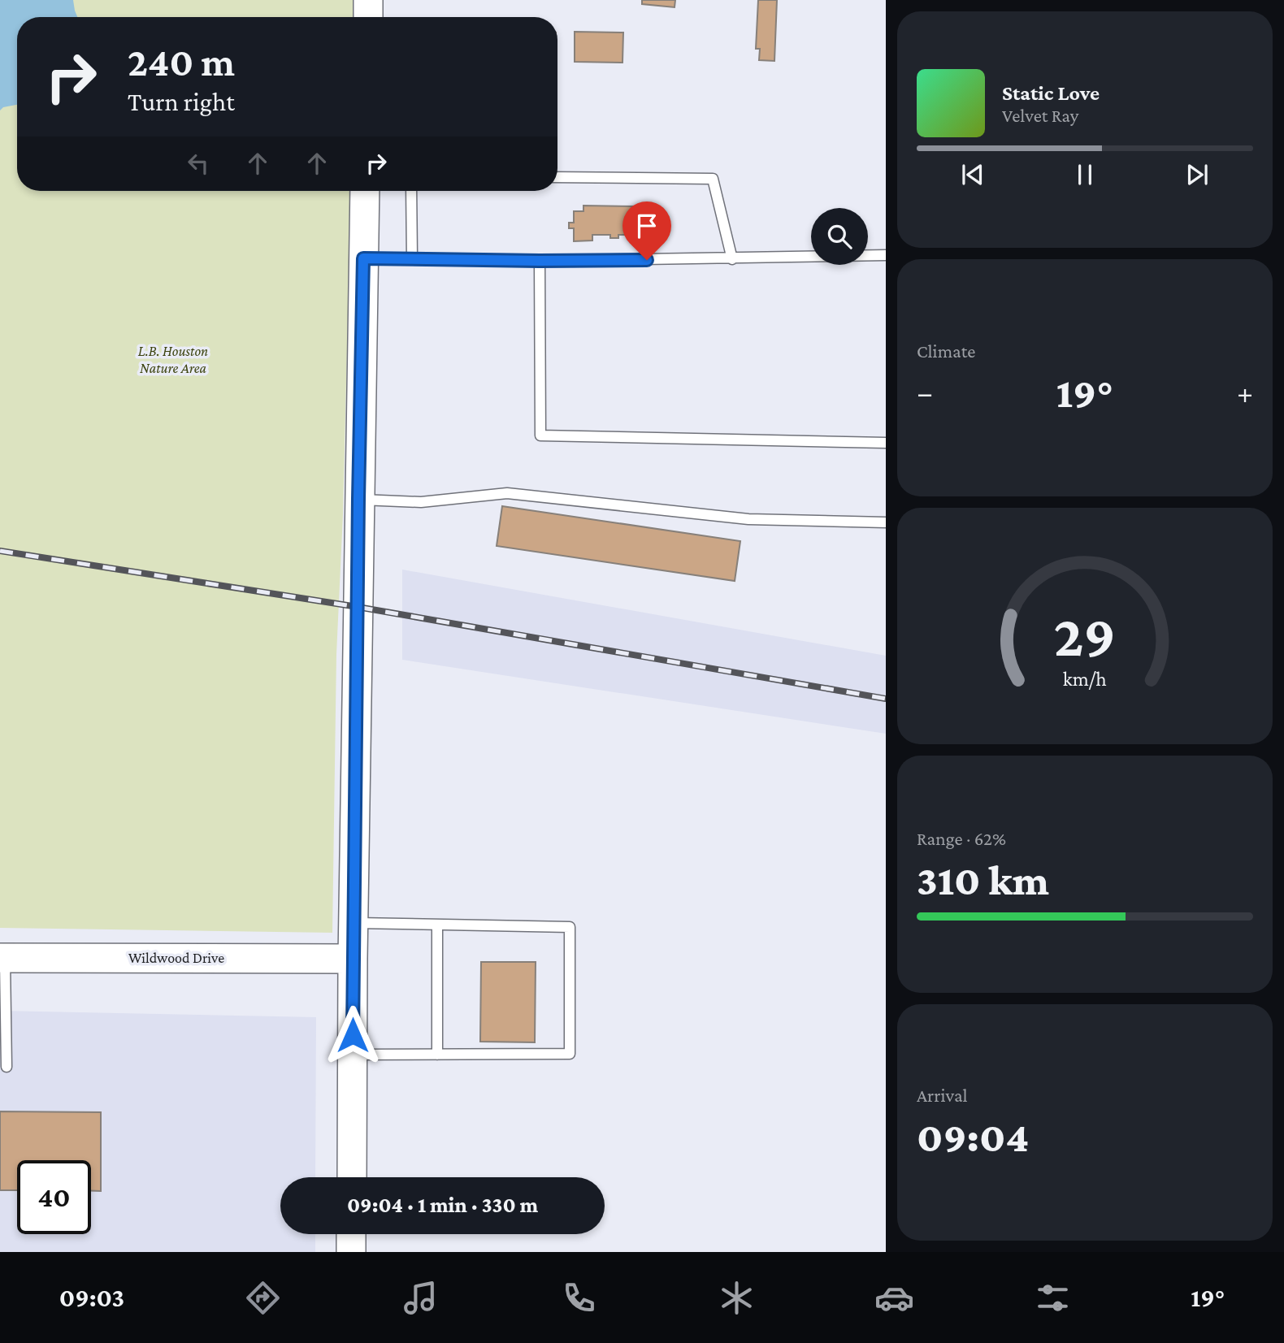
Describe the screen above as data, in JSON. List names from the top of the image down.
{
  "streets": {
    "street": ["Wildwood Drive"]
  },
  "parks": ["L.B. Houston Nature Area"],
  "page": {
    "turn": ["240 m", "Turn right"],
    "song": ["Static Love", "Velvet Ray"],
    "tile": [
      "Climate",
      ["Range · 62%", "310 km"],
      ["Arrival", "09:04"]
    ],
    "heat": ["−", "19°", "+"],
    "limit": "40",
    "trip": "09:04 · 1 min · 330 m",
    "tabs": ["09:03", "19°"],
    "gauge": ["29", "km/h"]
  }
}
